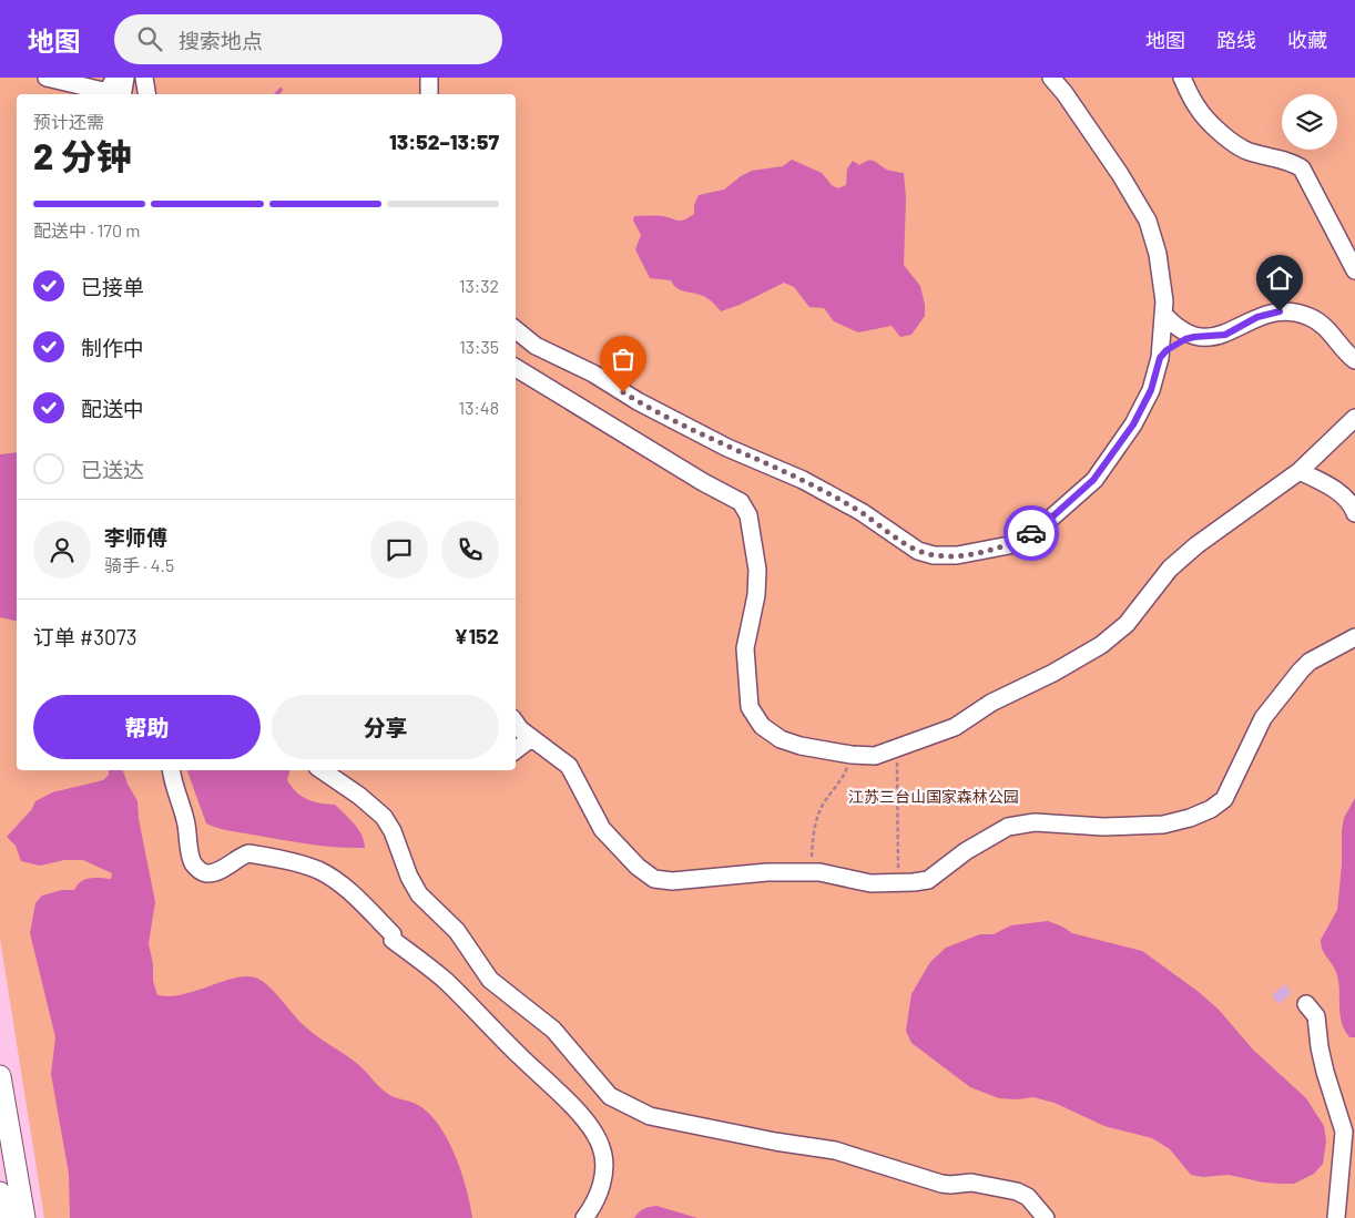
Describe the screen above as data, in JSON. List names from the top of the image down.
{
  "parks": ["江苏三台山国家森林公园"],
  "page": {
    "header": "地图",
    "search": "搜索地点",
    "nav": ["地图", "路线", "收藏"],
    "heading": ["2 分钟", "预计还需", "13:52–13:57"],
    "panel": [
      "李师傅",
      "骑手 · 4.5",
      "订单 #3073",
      "¥152"
    ],
    "bar": "配送中 · 170 m",
    "list": [
      ["已接单", "13:32"],
      ["制作中", "13:35"],
      ["配送中", "13:48"],
      "已送达"
    ],
    "buttons": ["帮助", "分享"]
  }
}
